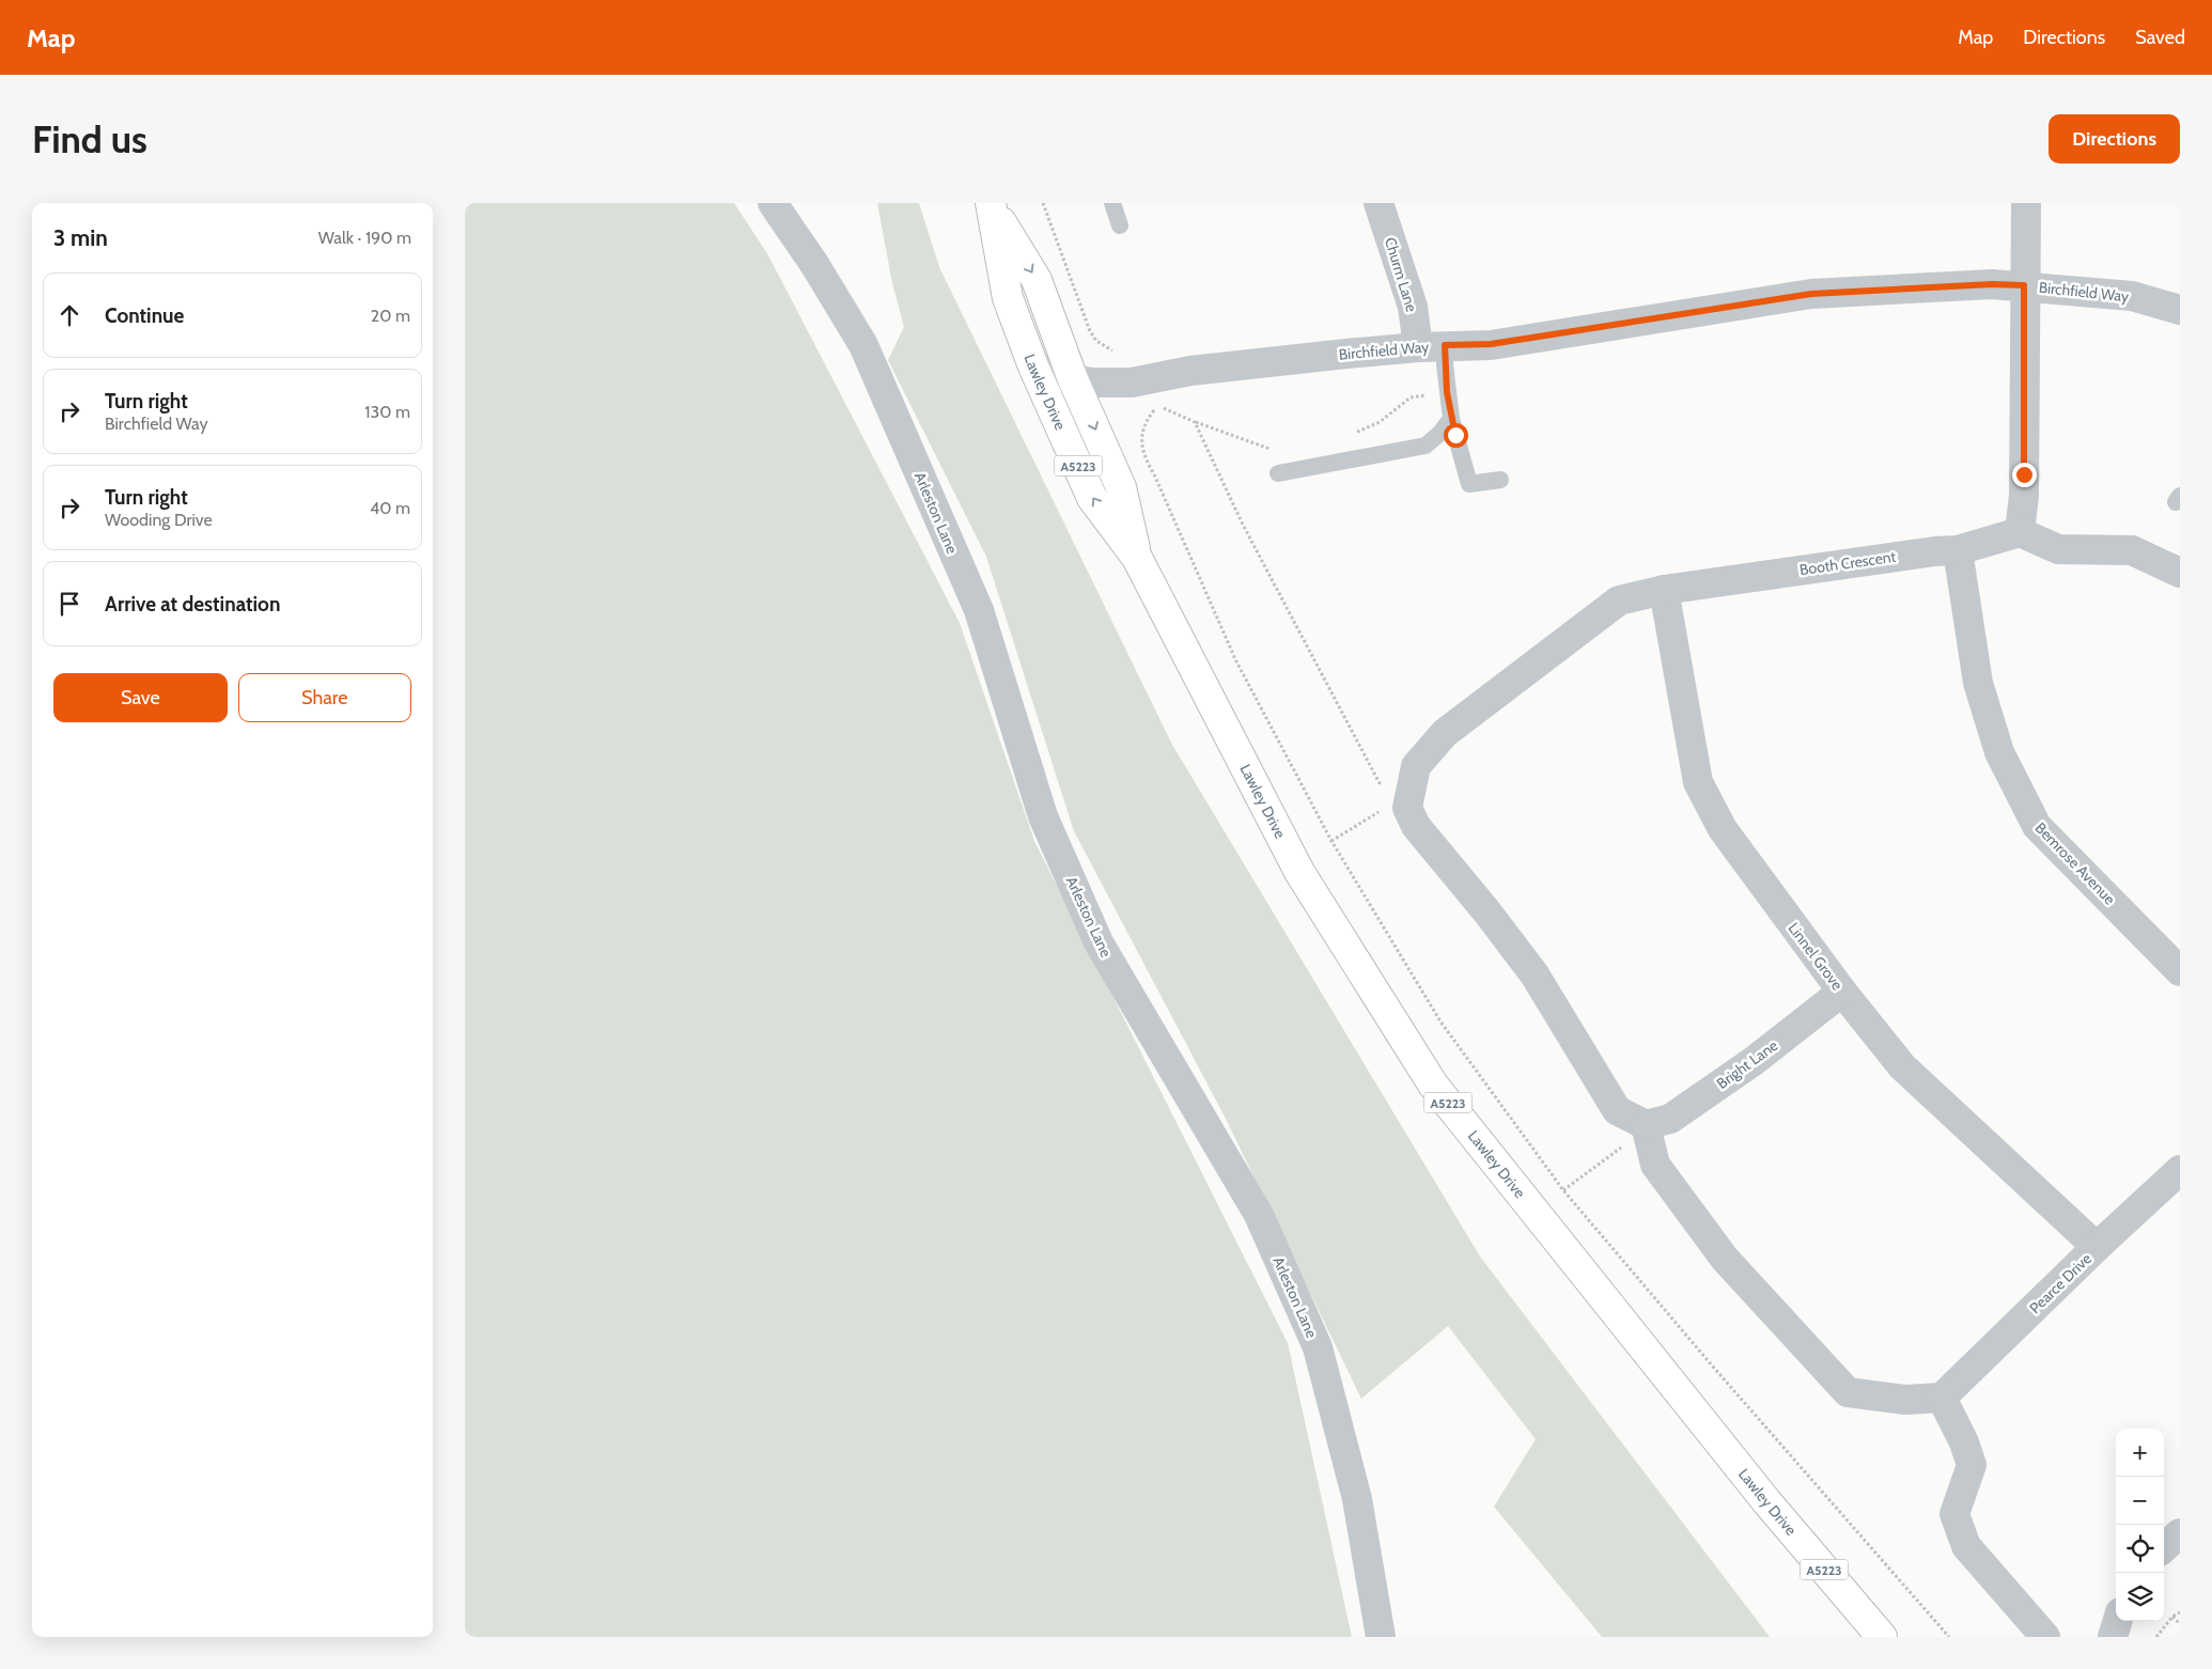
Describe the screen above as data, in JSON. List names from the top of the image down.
{
  "streets": {
    "main road": ["Lawley Drive", "A5223"],
    "street": [
      "Churm Lane",
      "Birchfield Way",
      "Arleston Lane",
      "Booth Crescent",
      "Bemrose Avenue",
      "Linnel Grove",
      "Bright Lane",
      "Pearce Drive"
    ]
  },
  "crossings": [
    ["Churm Lane", "Birchfield Way"],
    ["Birchfield Way", "Lawley Drive"],
    ["Booth Crescent", "Bemrose Avenue"],
    ["Booth Crescent", "Linnel Grove"],
    ["Linnel Grove", "Bright Lane"],
    ["Linnel Grove", "Pearce Drive"]
  ],
  "page": {
    "header": "Map",
    "nav": ["Map", "Directions", "Saved"],
    "buttons": [
      "Directions",
      ["Save", "Share"]
    ],
    "title": "Find us",
    "heading": ["3 min", "Walk · 190 m"],
    "list": [
      ["Continue", "20 m"],
      ["Turn right", "Birchfield Way", "130 m"],
      ["Turn right", "Wooding Drive", "40 m"],
      "Arrive at destination"
    ],
    "map_buttons": ["+", "−"]
  }
}
